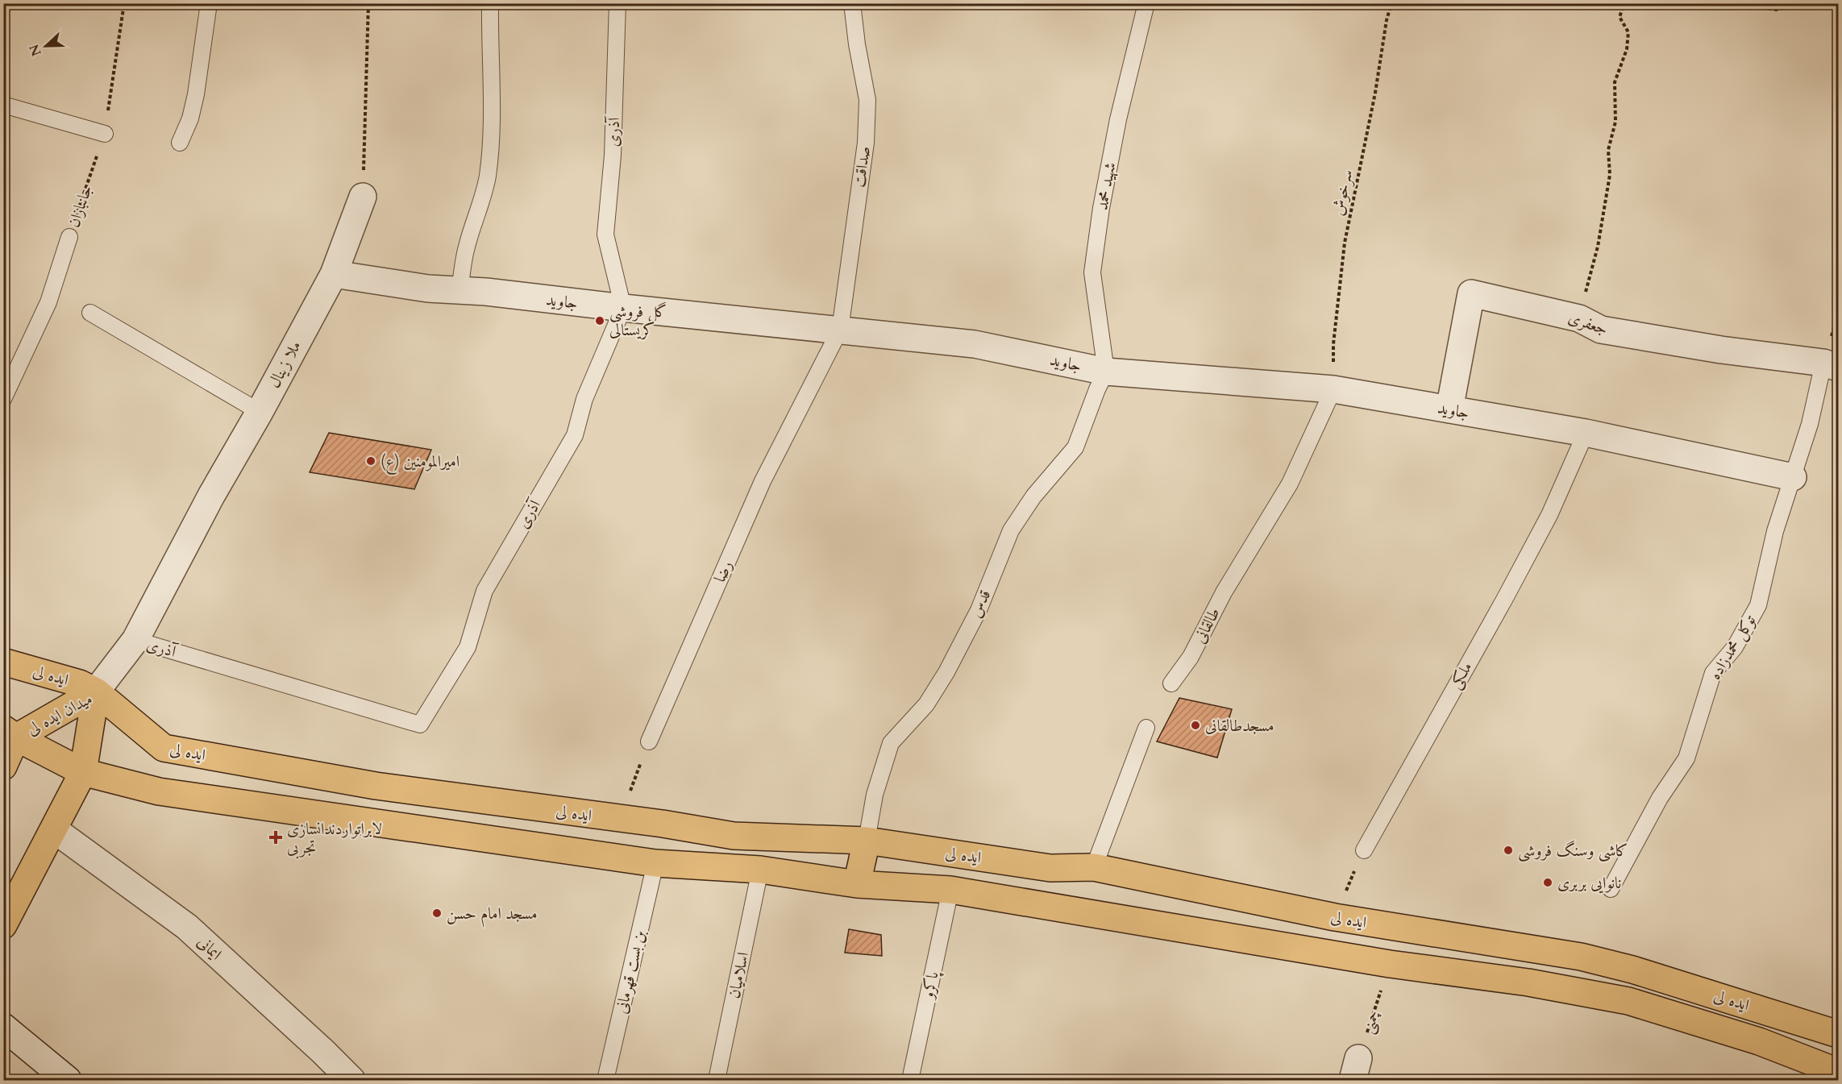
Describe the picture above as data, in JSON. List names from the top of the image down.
{
  "streets": {
    "main road": ["ایده لی", "میدان ایده لی", "ایده لى"],
    "street": [
      "جاوید",
      "جعفری",
      "ملا زینال",
      "ایمانی"
    ],
    "lane": [
      "آذری",
      "صداقت",
      "شهید محمد",
      "جانبازان",
      "رضا",
      "قدس",
      "طالقانی",
      "توکل محمدزاده",
      "ملکی",
      "بن بست قهرمانی",
      "اسلامیان",
      "پاکرو"
    ],
    "path": ["سرخوش", "چمنی"]
  },
  "crossings": [
    ["آذری", "جاوید"],
    ["آذری", "ملا زینال"],
    ["صداقت", "جاوید"],
    ["صداقت", "رضا"],
    ["شهید محمد", "جاوید"],
    ["شهید محمد", "قدس"],
    ["سرخوش", "جاوید"],
    ["سرخوش", "طالقانی"],
    ["جاوید", "جعفری"],
    ["جاوید", "ملا زینال"],
    ["جاوید", "رضا"],
    ["جاوید", "قدس"],
    ["جاوید", "طالقانی"],
    ["جاوید", "توکل محمدزاده"],
    ["جاوید", "ملکی"],
    ["جعفری", "توکل محمدزاده"],
    ["ملا زینال", "ایده لی"],
    ["ملا زینال", "میدان ایده لی"],
    ["ملا زینال", "ایده لى"],
    ["قدس", "ایده لى"],
    ["ایده لی", "میدان ایده لی"],
    ["ایده لی", "ایده لى"],
    ["میدان ایده لی", "ایده لى"],
    ["ایده لى", "بن بست قهرمانی"],
    ["ایده لى", "اسلامیان"],
    ["ایده لى", "پاکرو"],
    ["ایده لى", "چمنی"]
  ],
  "places": {
    "other": [
      "گل فروشی کریستالی",
      "امیرالمومنین (ع)",
      "مسجدطالقانی",
      "کاشی وسنگ فروشی",
      "نانوایی بربری",
      "مسجد امام حسن"
    ],
    "health": ["لابراتواردندانسازی تجربی"]
  },
  "north": "left"
}
